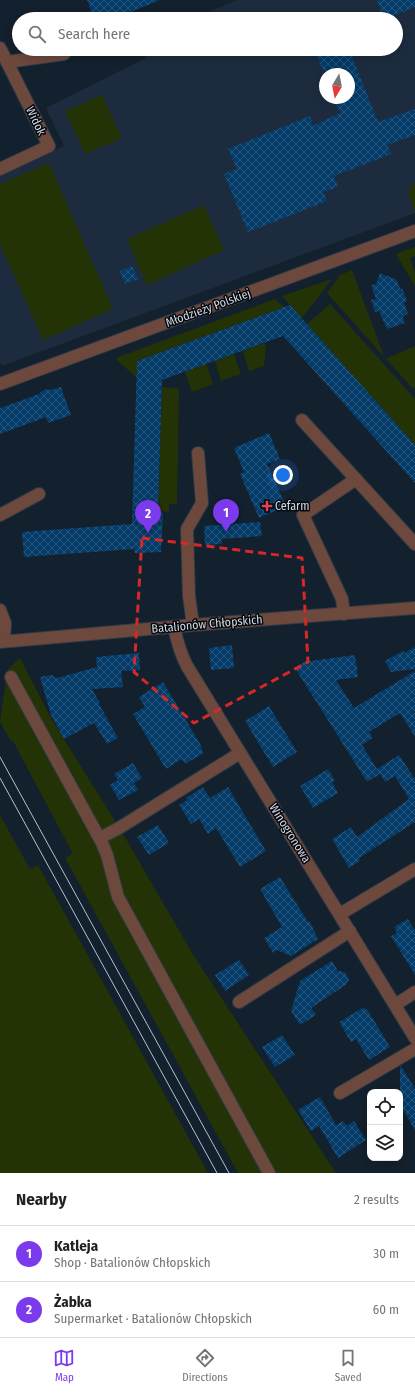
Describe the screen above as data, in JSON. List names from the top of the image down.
{
  "streets": {
    "street": [
      "Widok",
      "Młodzieży Polskiej",
      "Batalionów Chłopskich",
      "Winogronowa"
    ]
  },
  "crossings": [
    ["Batalionów Chłopskich", "Winogronowa"]
  ],
  "places": {
    "health": ["Cefarm"]
  },
  "north": "bottom",
  "page": {
    "search": "Search here",
    "pins": ["1", "2"],
    "heading": ["Nearby", "2 results"],
    "list": [
      {
        "mark": "1",
        "name": "Katleja",
        "note": "Shop · Batalionów Chłopskich",
        "value": "30 m"
      },
      {
        "mark": "2",
        "name": "Żabka",
        "note": "Supermarket · Batalionów Chłopskich",
        "value": "60 m"
      }
    ],
    "nav": ["Map", "Directions", "Saved"]
  }
}
